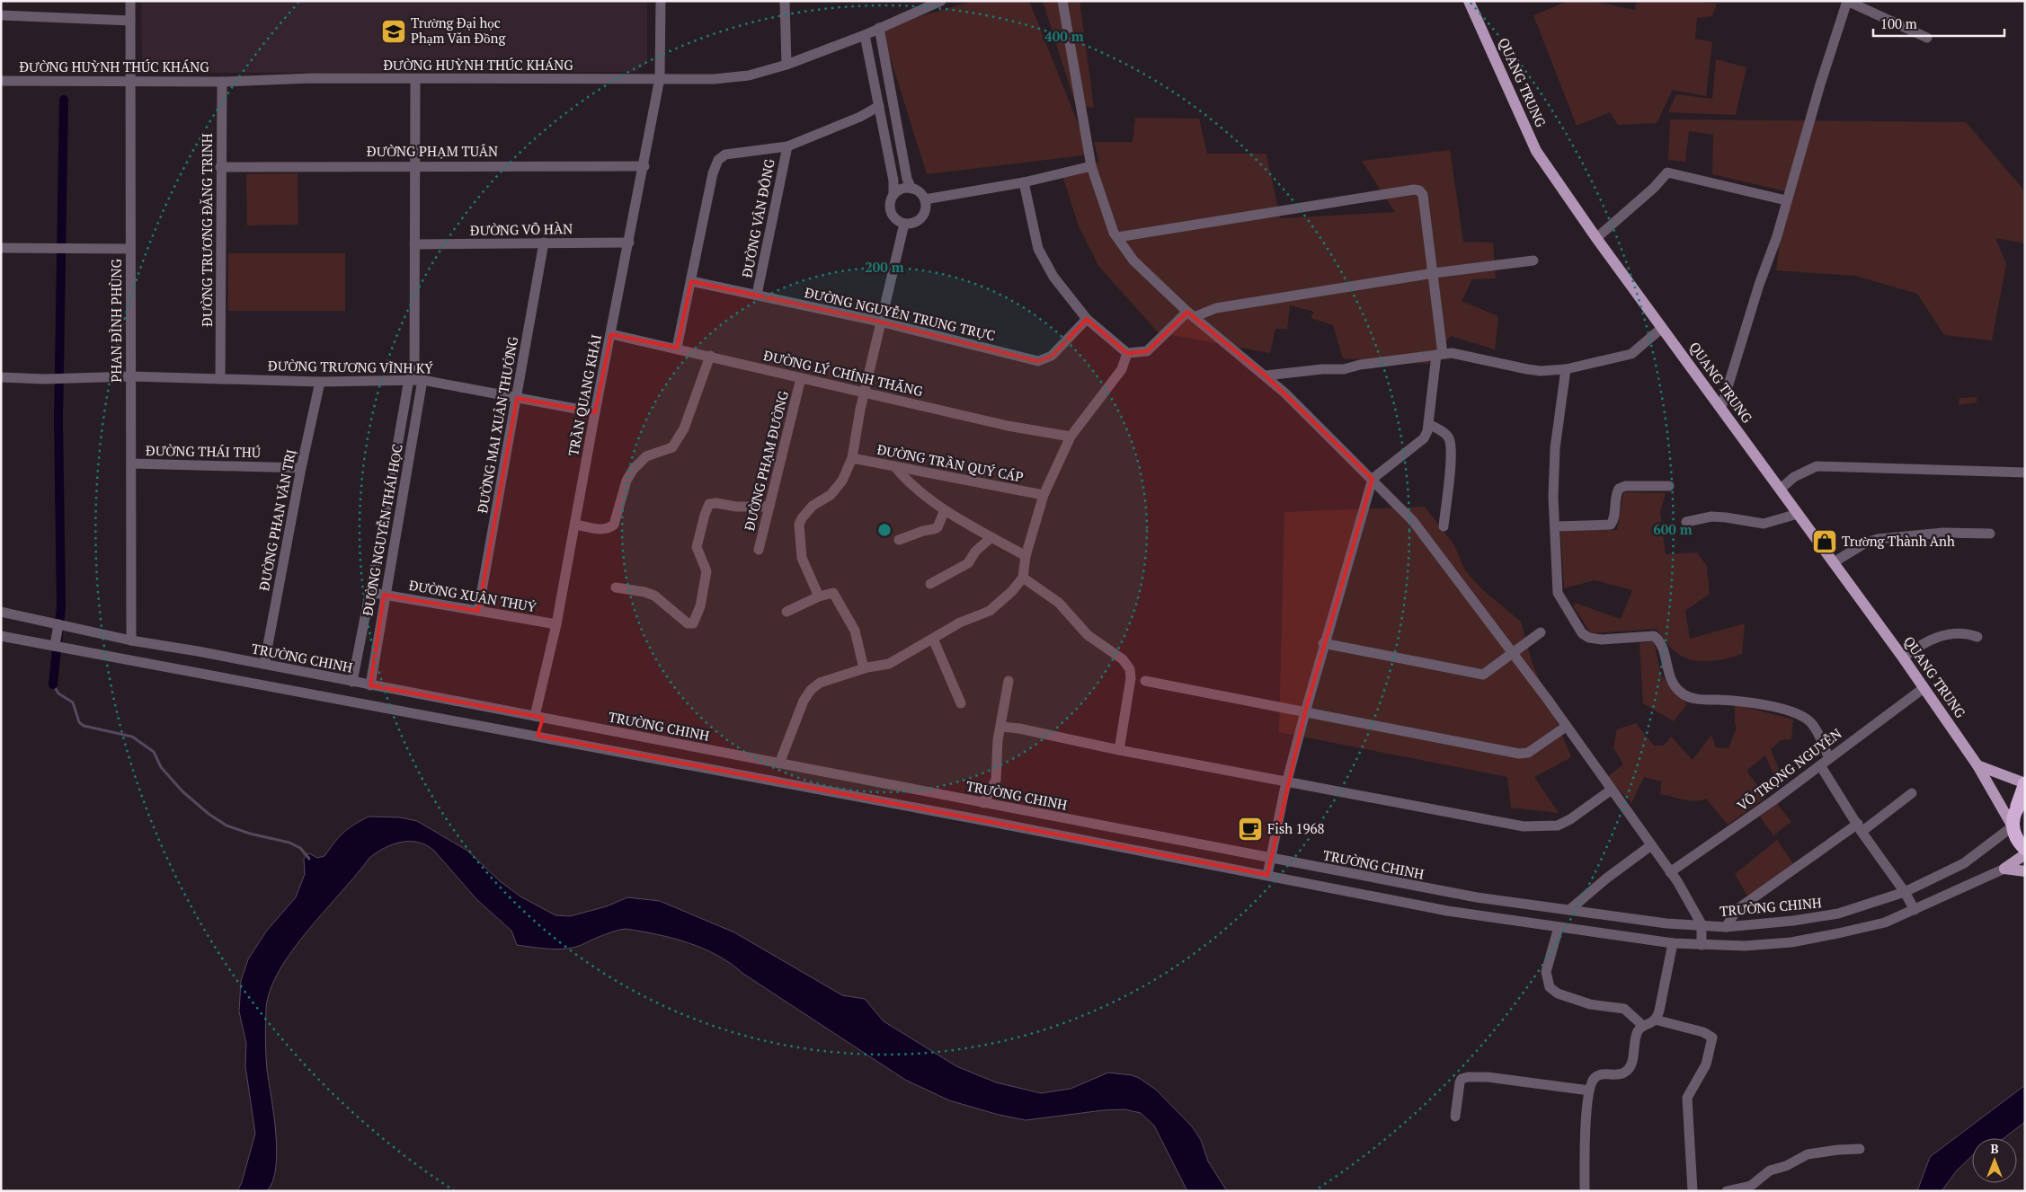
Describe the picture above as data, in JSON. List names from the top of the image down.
{
  "streets": {
    "main road": ["QUANG TRUNG"],
    "street": [
      "ĐƯỜNG HUỲNH THÚC KHÁNG",
      "ĐƯỜNG PHẠM TUÂN",
      "ĐƯỜNG VÂN ĐÔNG",
      "ĐƯỜNG TRƯƠNG ĐĂNG TRINH",
      "ĐƯỜNG VÕ HÀN",
      "ĐƯỜNG NGUYỄN TRUNG TRỰC",
      "PHAN ĐÌNH PHÙNG",
      "ĐƯỜNG TRƯƠNG VĨNH KÝ",
      "ĐƯỜNG LÝ CHÍNH THẮNG",
      "TRẦN QUANG KHẢI",
      "ĐƯỜNG MAI XUÂN THƯỞNG",
      "ĐƯỜNG THÁI THÚ",
      "ĐƯỜNG PHẠM ĐƯỜNG",
      "ĐƯỜNG TRẦN QUÝ CÁP",
      "ĐƯỜNG PHAN VĂN TRỊ",
      "ĐƯỜNG NGUYỄN THÁI HỌC",
      "ĐƯỜNG XUÂN THUỶ",
      "TRƯỜNG CHINH",
      "VÕ TRỌNG NGUYỄN"
    ]
  },
  "crossings": [
    ["ĐƯỜNG HUỲNH THÚC KHÁNG", "ĐƯỜNG TRƯƠNG ĐĂNG TRINH"],
    ["ĐƯỜNG HUỲNH THÚC KHÁNG", "PHAN ĐÌNH PHÙNG"],
    ["ĐƯỜNG HUỲNH THÚC KHÁNG", "TRẦN QUANG KHẢI"],
    ["ĐƯỜNG HUỲNH THÚC KHÁNG", "ĐƯỜNG NGUYỄN THÁI HỌC"],
    ["QUANG TRUNG", "TRƯỜNG CHINH"],
    ["QUANG TRUNG", "VÕ TRỌNG NGUYỄN"],
    ["ĐƯỜNG PHẠM TUÂN", "ĐƯỜNG TRƯƠNG ĐĂNG TRINH"],
    ["ĐƯỜNG PHẠM TUÂN", "TRẦN QUANG KHẢI"],
    ["ĐƯỜNG PHẠM TUÂN", "ĐƯỜNG NGUYỄN THÁI HỌC"],
    ["ĐƯỜNG VÂN ĐÔNG", "ĐƯỜNG NGUYỄN TRUNG TRỰC"],
    ["ĐƯỜNG TRƯƠNG ĐĂNG TRINH", "ĐƯỜNG TRƯƠNG VĨNH KÝ"],
    ["ĐƯỜNG VÕ HÀN", "TRẦN QUANG KHẢI"],
    ["ĐƯỜNG VÕ HÀN", "ĐƯỜNG MAI XUÂN THƯỞNG"],
    ["ĐƯỜNG VÕ HÀN", "ĐƯỜNG NGUYỄN THÁI HỌC"],
    ["PHAN ĐÌNH PHÙNG", "ĐƯỜNG TRƯƠNG VĨNH KÝ"],
    ["PHAN ĐÌNH PHÙNG", "ĐƯỜNG THÁI THÚ"],
    ["PHAN ĐÌNH PHÙNG", "TRƯỜNG CHINH"],
    ["ĐƯỜNG TRƯƠNG VĨNH KÝ", "TRẦN QUANG KHẢI"],
    ["ĐƯỜNG TRƯƠNG VĨNH KÝ", "ĐƯỜNG MAI XUÂN THƯỞNG"],
    ["ĐƯỜNG TRƯƠNG VĨNH KÝ", "ĐƯỜNG PHAN VĂN TRỊ"],
    ["ĐƯỜNG TRƯƠNG VĨNH KÝ", "ĐƯỜNG NGUYỄN THÁI HỌC"],
    ["ĐƯỜNG LÝ CHÍNH THẮNG", "TRẦN QUANG KHẢI"],
    ["ĐƯỜNG LÝ CHÍNH THẮNG", "ĐƯỜNG PHẠM ĐƯỜNG"],
    ["TRẦN QUANG KHẢI", "ĐƯỜNG XUÂN THUỶ"],
    ["TRẦN QUANG KHẢI", "TRƯỜNG CHINH"],
    ["ĐƯỜNG MAI XUÂN THƯỞNG", "ĐƯỜNG XUÂN THUỶ"],
    ["ĐƯỜNG THÁI THÚ", "ĐƯỜNG PHAN VĂN TRỊ"],
    ["ĐƯỜNG PHAN VĂN TRỊ", "TRƯỜNG CHINH"],
    ["ĐƯỜNG NGUYỄN THÁI HỌC", "ĐƯỜNG XUÂN THUỶ"],
    ["ĐƯỜNG NGUYỄN THÁI HỌC", "TRƯỜNG CHINH"]
  ],
  "places": {
    "school or university": ["Trường Đại học Phạm Văn Đồng"],
    "shop": ["Trường Thành Anh"],
    "cafe": ["Fish 1968"]
  },
  "scale_bar": "100 m",
  "north": "top",
  "rings": ["400 m", "200 m", "600 m"]
}
